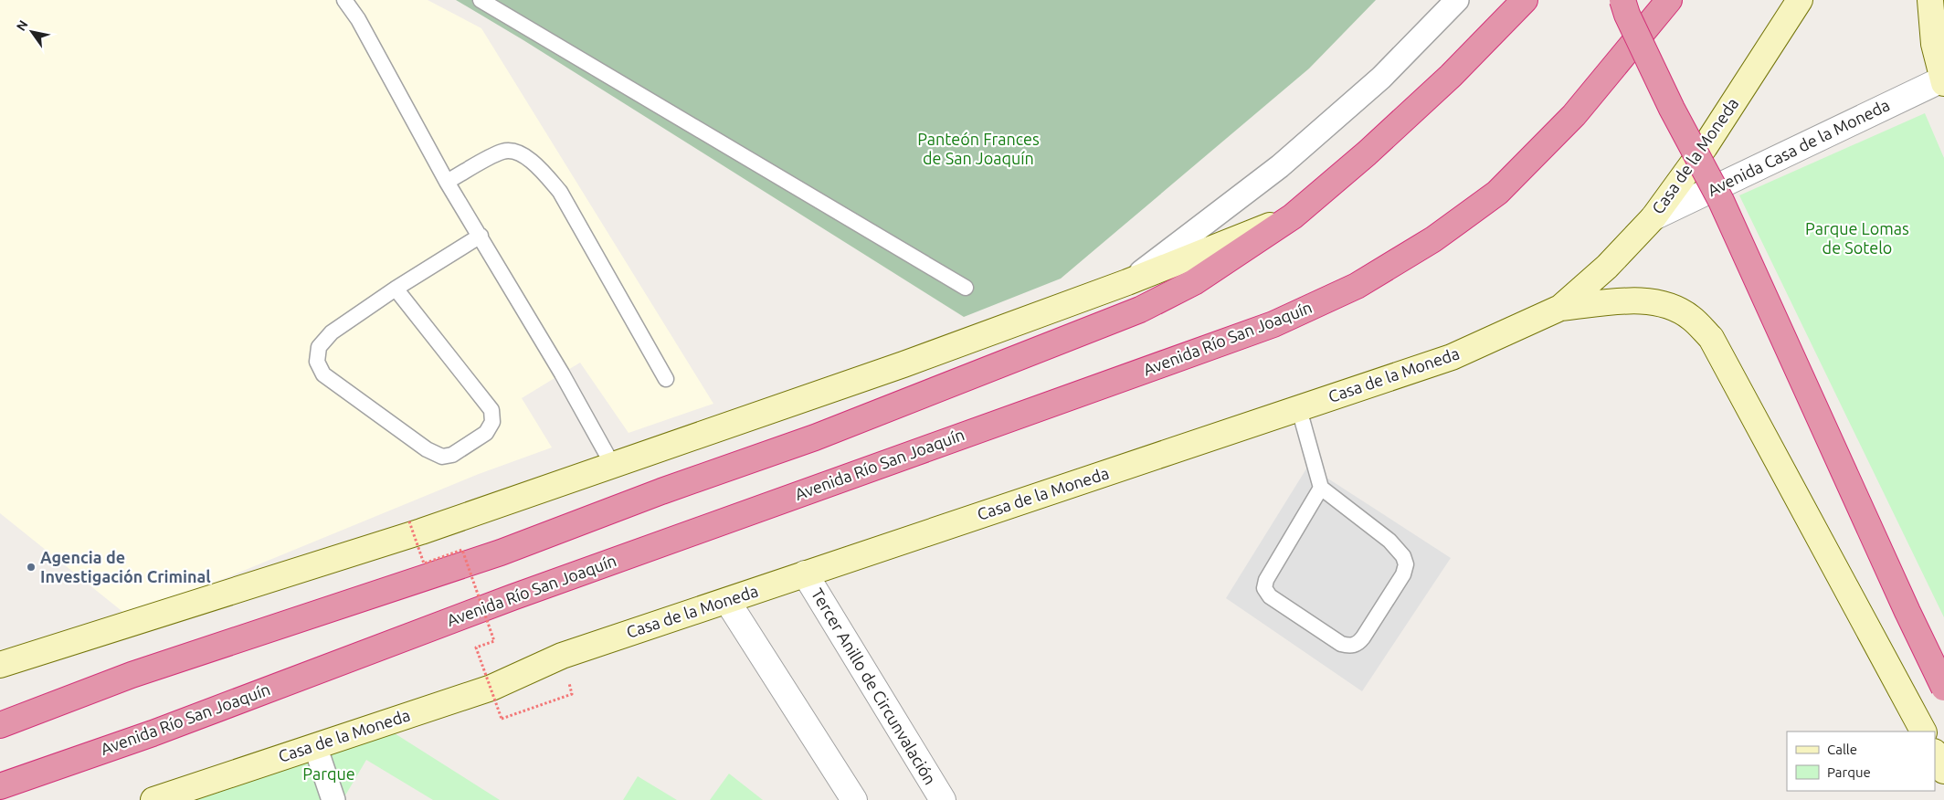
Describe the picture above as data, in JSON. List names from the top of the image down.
{
  "streets": {
    "highway": ["Avenida Río San Joaquín"],
    "main road": ["Casa de la Moneda"],
    "street": ["Avenida Casa de la Moneda", "Tercer Anillo de Circunvalación"]
  },
  "crossings": [
    ["Avenida Casa de la Moneda", "Casa de la Moneda"],
    ["Casa de la Moneda", "Tercer Anillo de Circunvalación"]
  ],
  "parks": ["Panteón Frances de San Joaquín", "Parque Lomas de Sotelo", "Parque"],
  "places": ["Agencia de Investigación Criminal"],
  "legend": ["Calle", "Parque"],
  "north": "top left"
}
